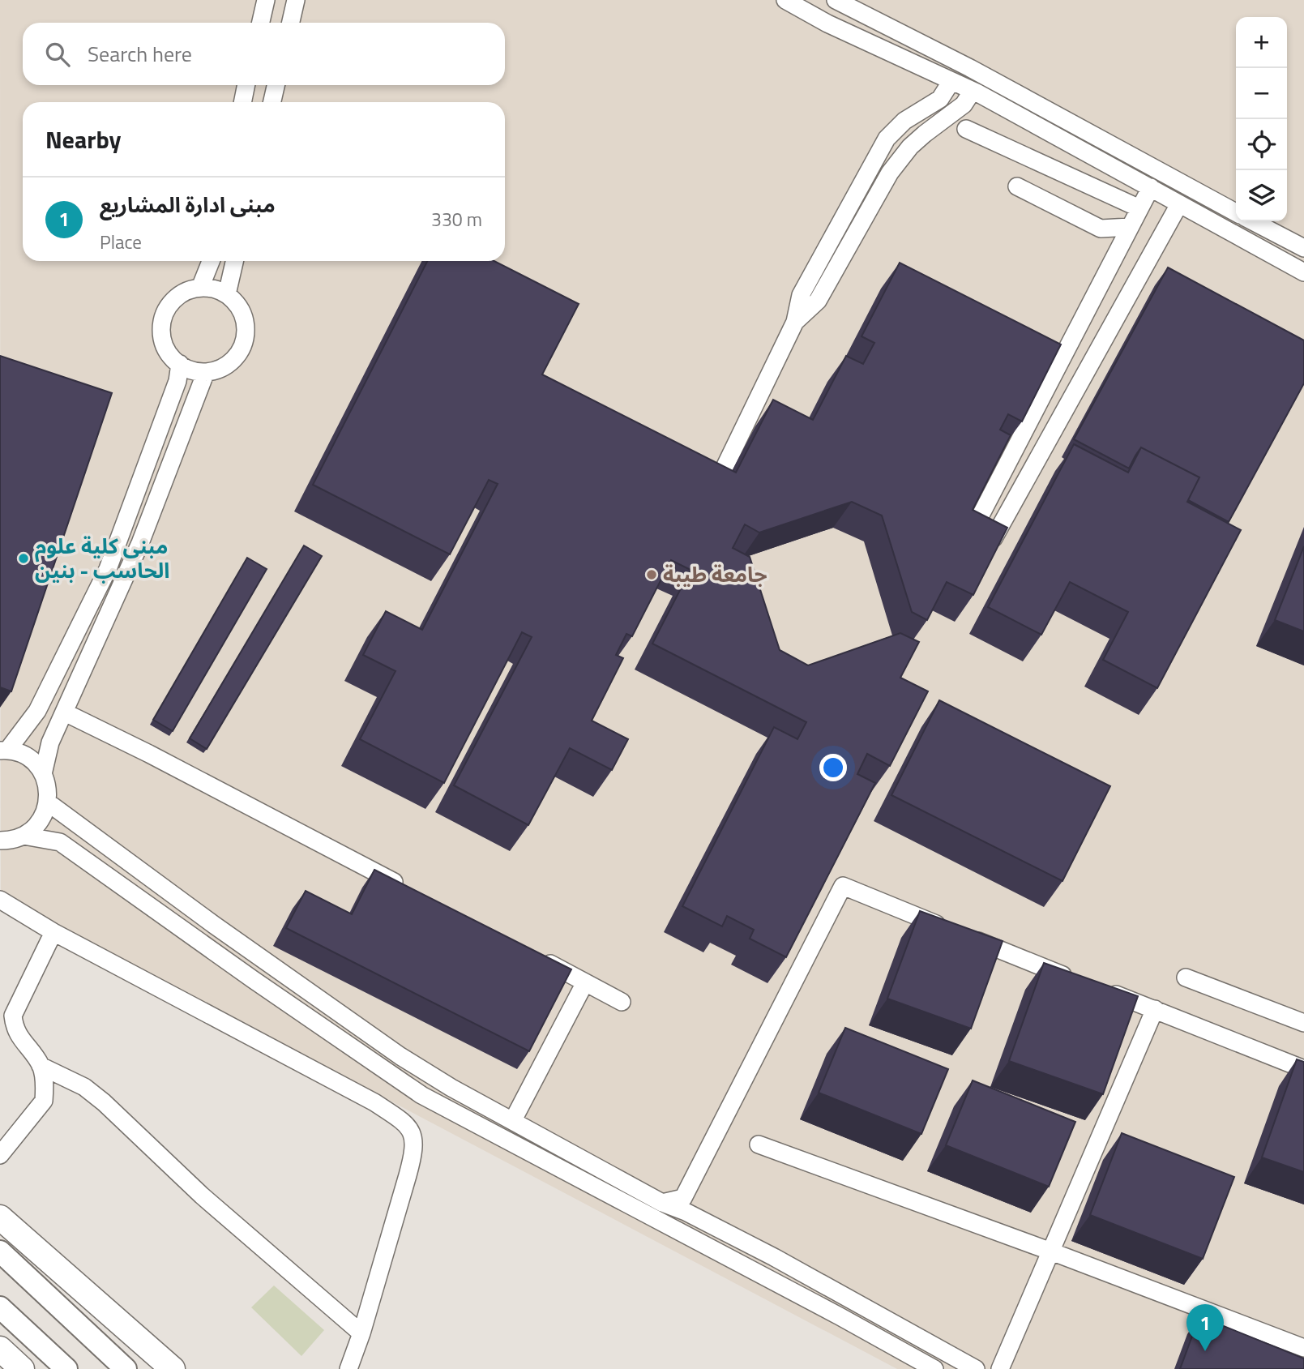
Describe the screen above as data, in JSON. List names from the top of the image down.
{
  "places": ["مبنى كلية علوم الحاسب - بنين", "جامعة طيبة"],
  "page": {
    "map_buttons": ["+", "−"],
    "search": "Search here",
    "heading": "Nearby",
    "list": [
      {
        "mark": "1",
        "name": "مبنى ادارة المشاريع",
        "note": "Place",
        "value": "330 m"
      }
    ],
    "pins": "1"
  }
}
